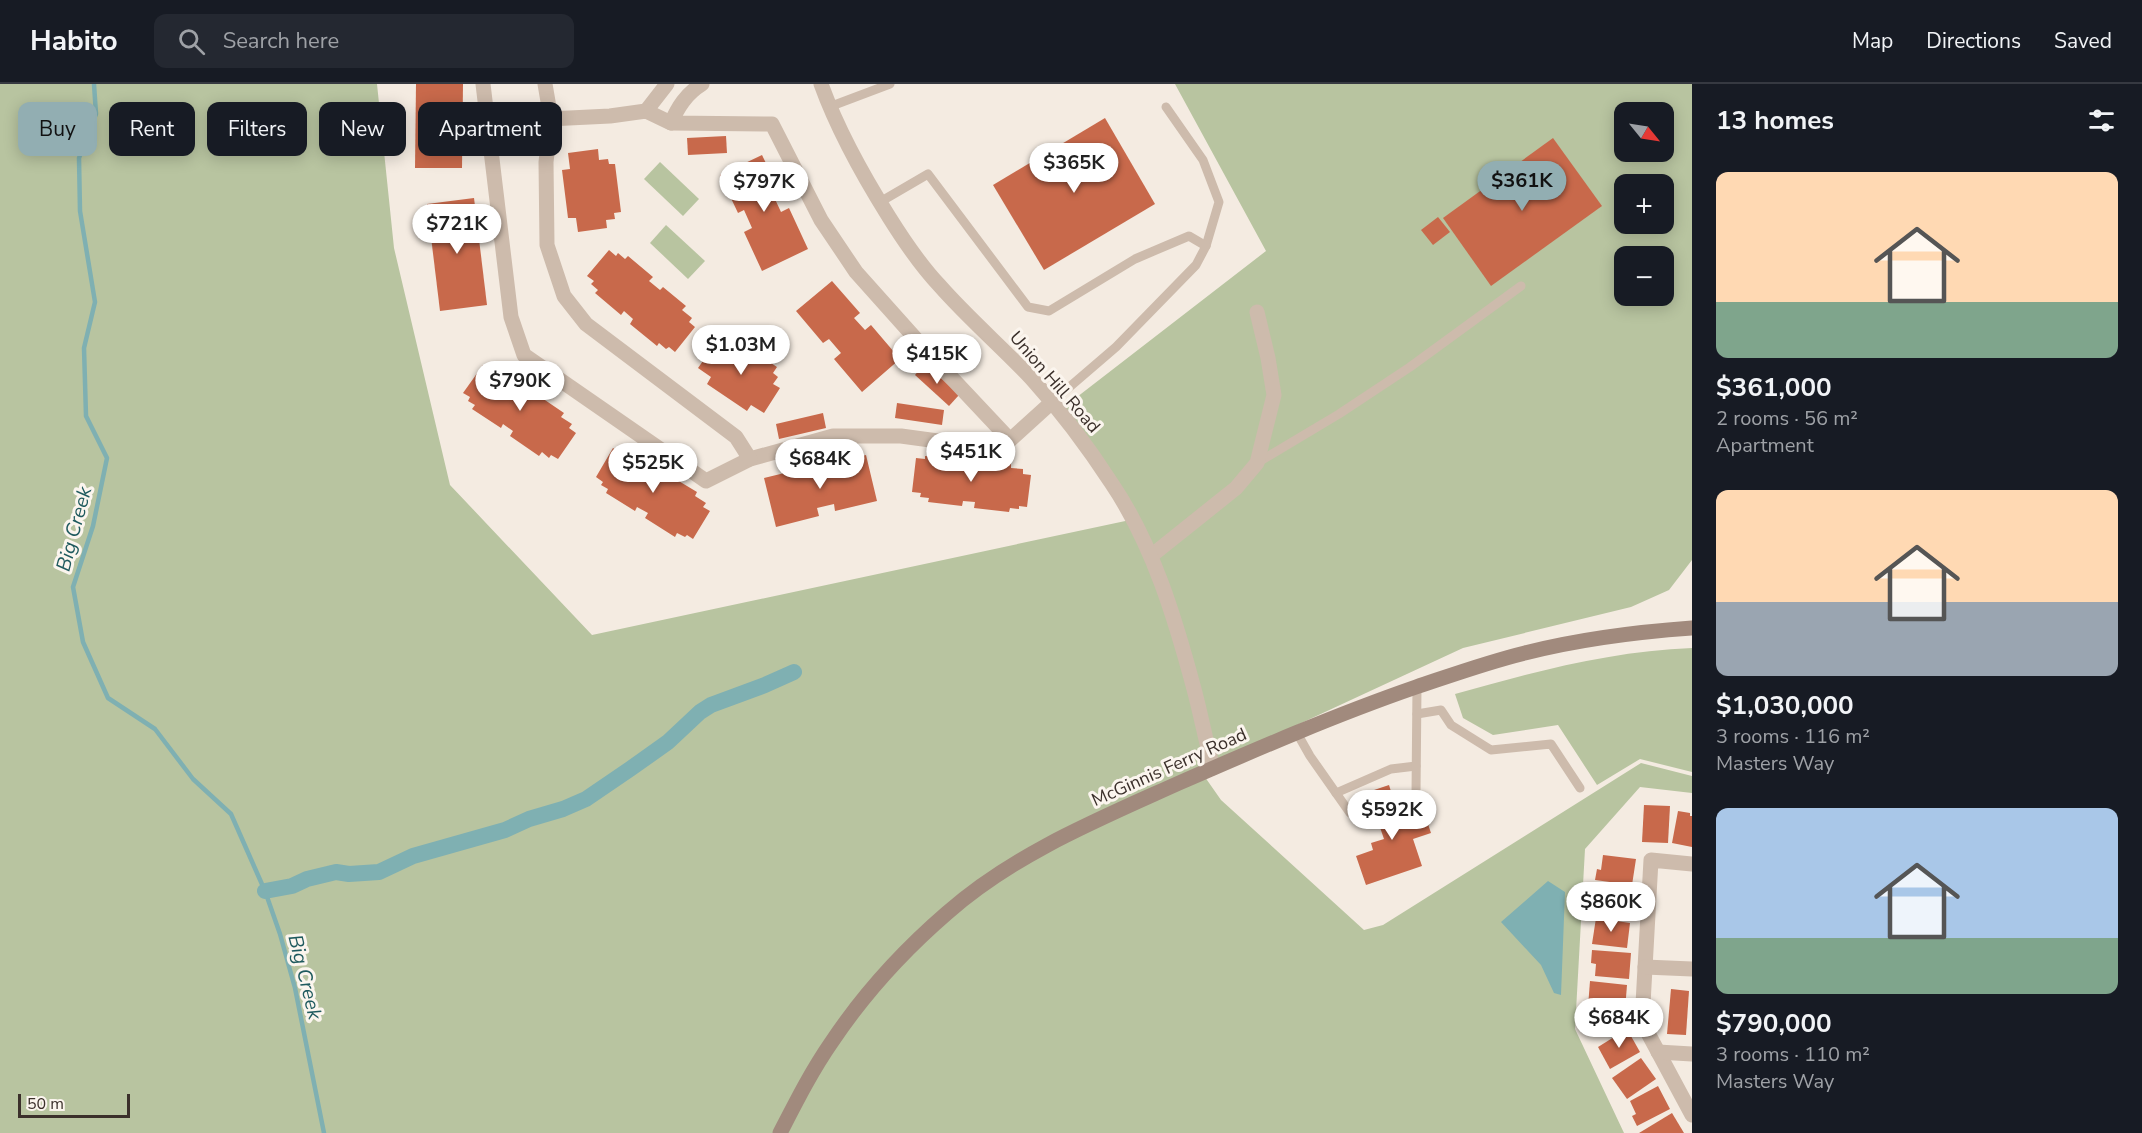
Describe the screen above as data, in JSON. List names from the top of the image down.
{
  "streets": {
    "main road": ["McGinnis Ferry Road"],
    "street": ["Union Hill Road"]
  },
  "crossings": [
    ["Union Hill Road", "McGinnis Ferry Road"]
  ],
  "water": ["Big Creek"],
  "scale_bar": "50 m",
  "north": "bottom right",
  "page": {
    "header": "Habito",
    "search": "Search here",
    "nav": ["Map", "Directions", "Saved"],
    "heading": "13 homes",
    "map_buttons": ["+", "−"],
    "chip": [
      "Buy",
      "Rent",
      "Filters",
      "New",
      "Apartment"
    ],
    "price": [
      "$365K",
      "$361K",
      "$797K",
      "$721K",
      "$1.03M",
      "$415K",
      "$790K",
      "$451K",
      "$684K",
      "$525K",
      "$592K",
      "$860K",
      "$684K"
    ],
    "list": [
      {
        "name": "$361,000",
        "note": "2 rooms · 56 m² · Apartment"
      },
      {
        "name": "$1,030,000",
        "note": "3 rooms · 116 m² · Masters Way"
      },
      {
        "name": "$790,000",
        "note": "3 rooms · 110 m² · Masters Way"
      }
    ],
    "scale": "50 m"
  }
}
